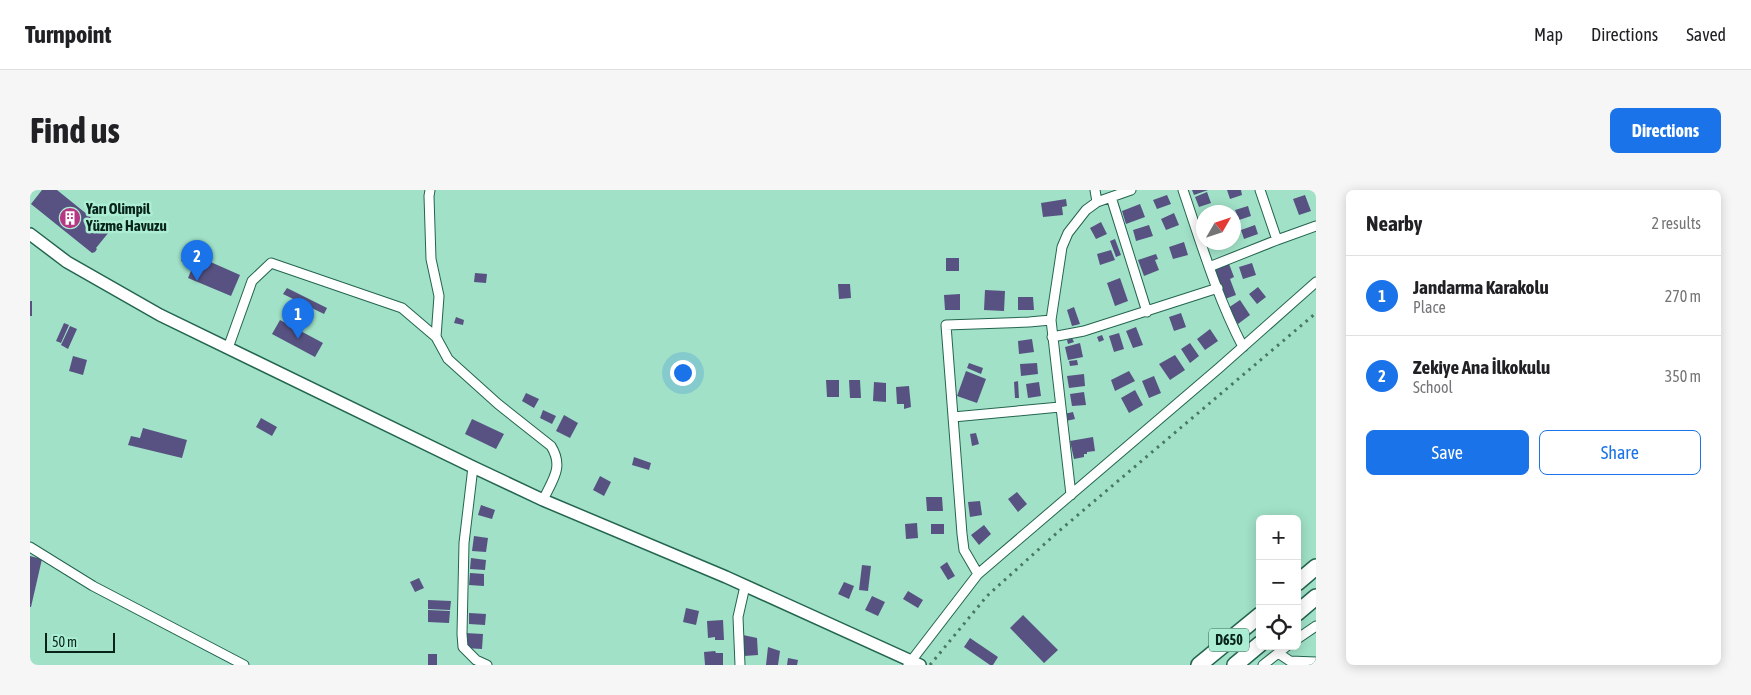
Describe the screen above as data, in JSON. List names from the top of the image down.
{
  "streets": {
    "highway": ["D650"]
  },
  "places": {
    "building": ["Yarı Olimpil Yüzme Havuzu"]
  },
  "scale_bar": "50 m",
  "north": "top right",
  "page": {
    "header": "Turnpoint",
    "nav": ["Map", "Directions", "Saved"],
    "buttons": [
      "Directions",
      ["Save", "Share"]
    ],
    "title": "Find us",
    "heading": ["Nearby", "2 results"],
    "pins": ["2", "1"],
    "list": [
      {
        "mark": "1",
        "name": "Jandarma Karakolu",
        "note": "Place",
        "value": "270 m"
      },
      {
        "mark": "2",
        "name": "Zekiye Ana İlkokulu",
        "note": "School",
        "value": "350 m"
      }
    ],
    "map_buttons": ["+", "−"],
    "scale": "50 m"
  }
}
